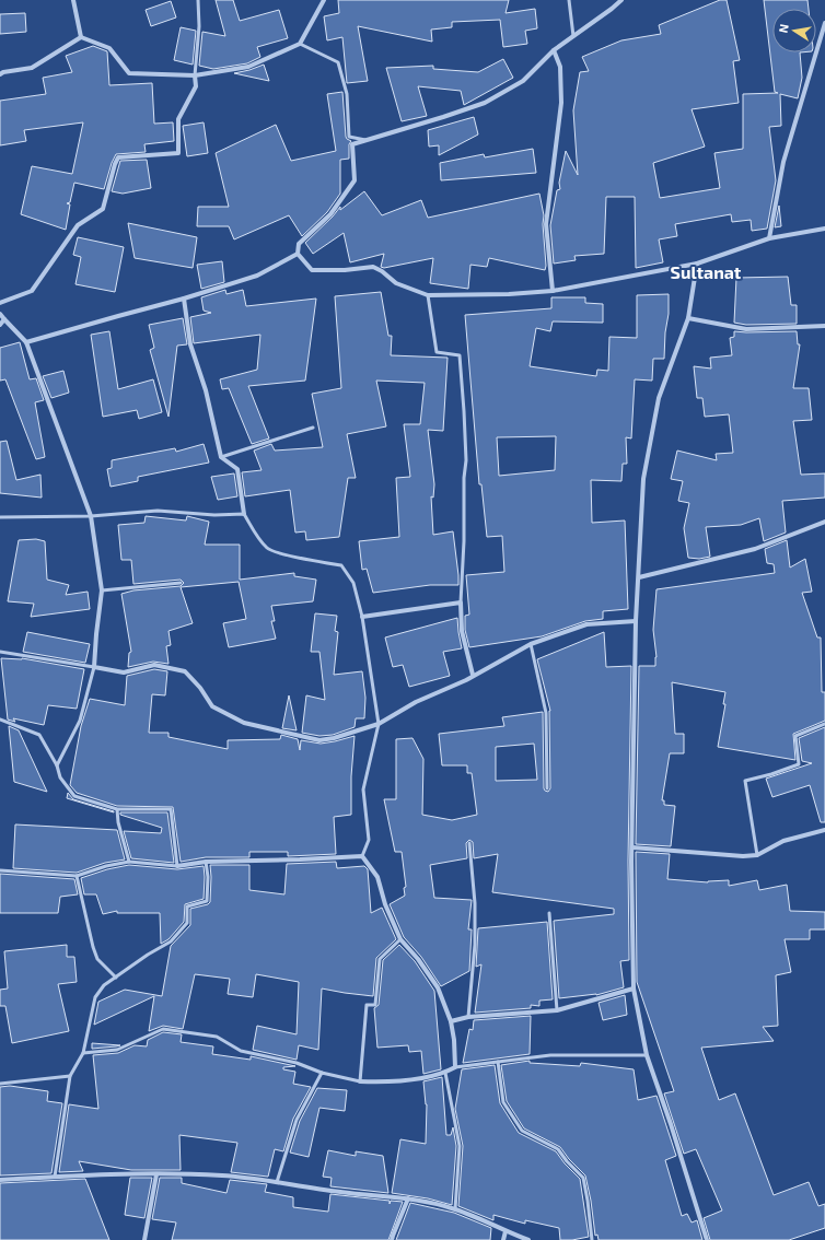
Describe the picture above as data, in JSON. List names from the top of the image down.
{
  "districts": ["Sultanat"],
  "north": "left"
}
